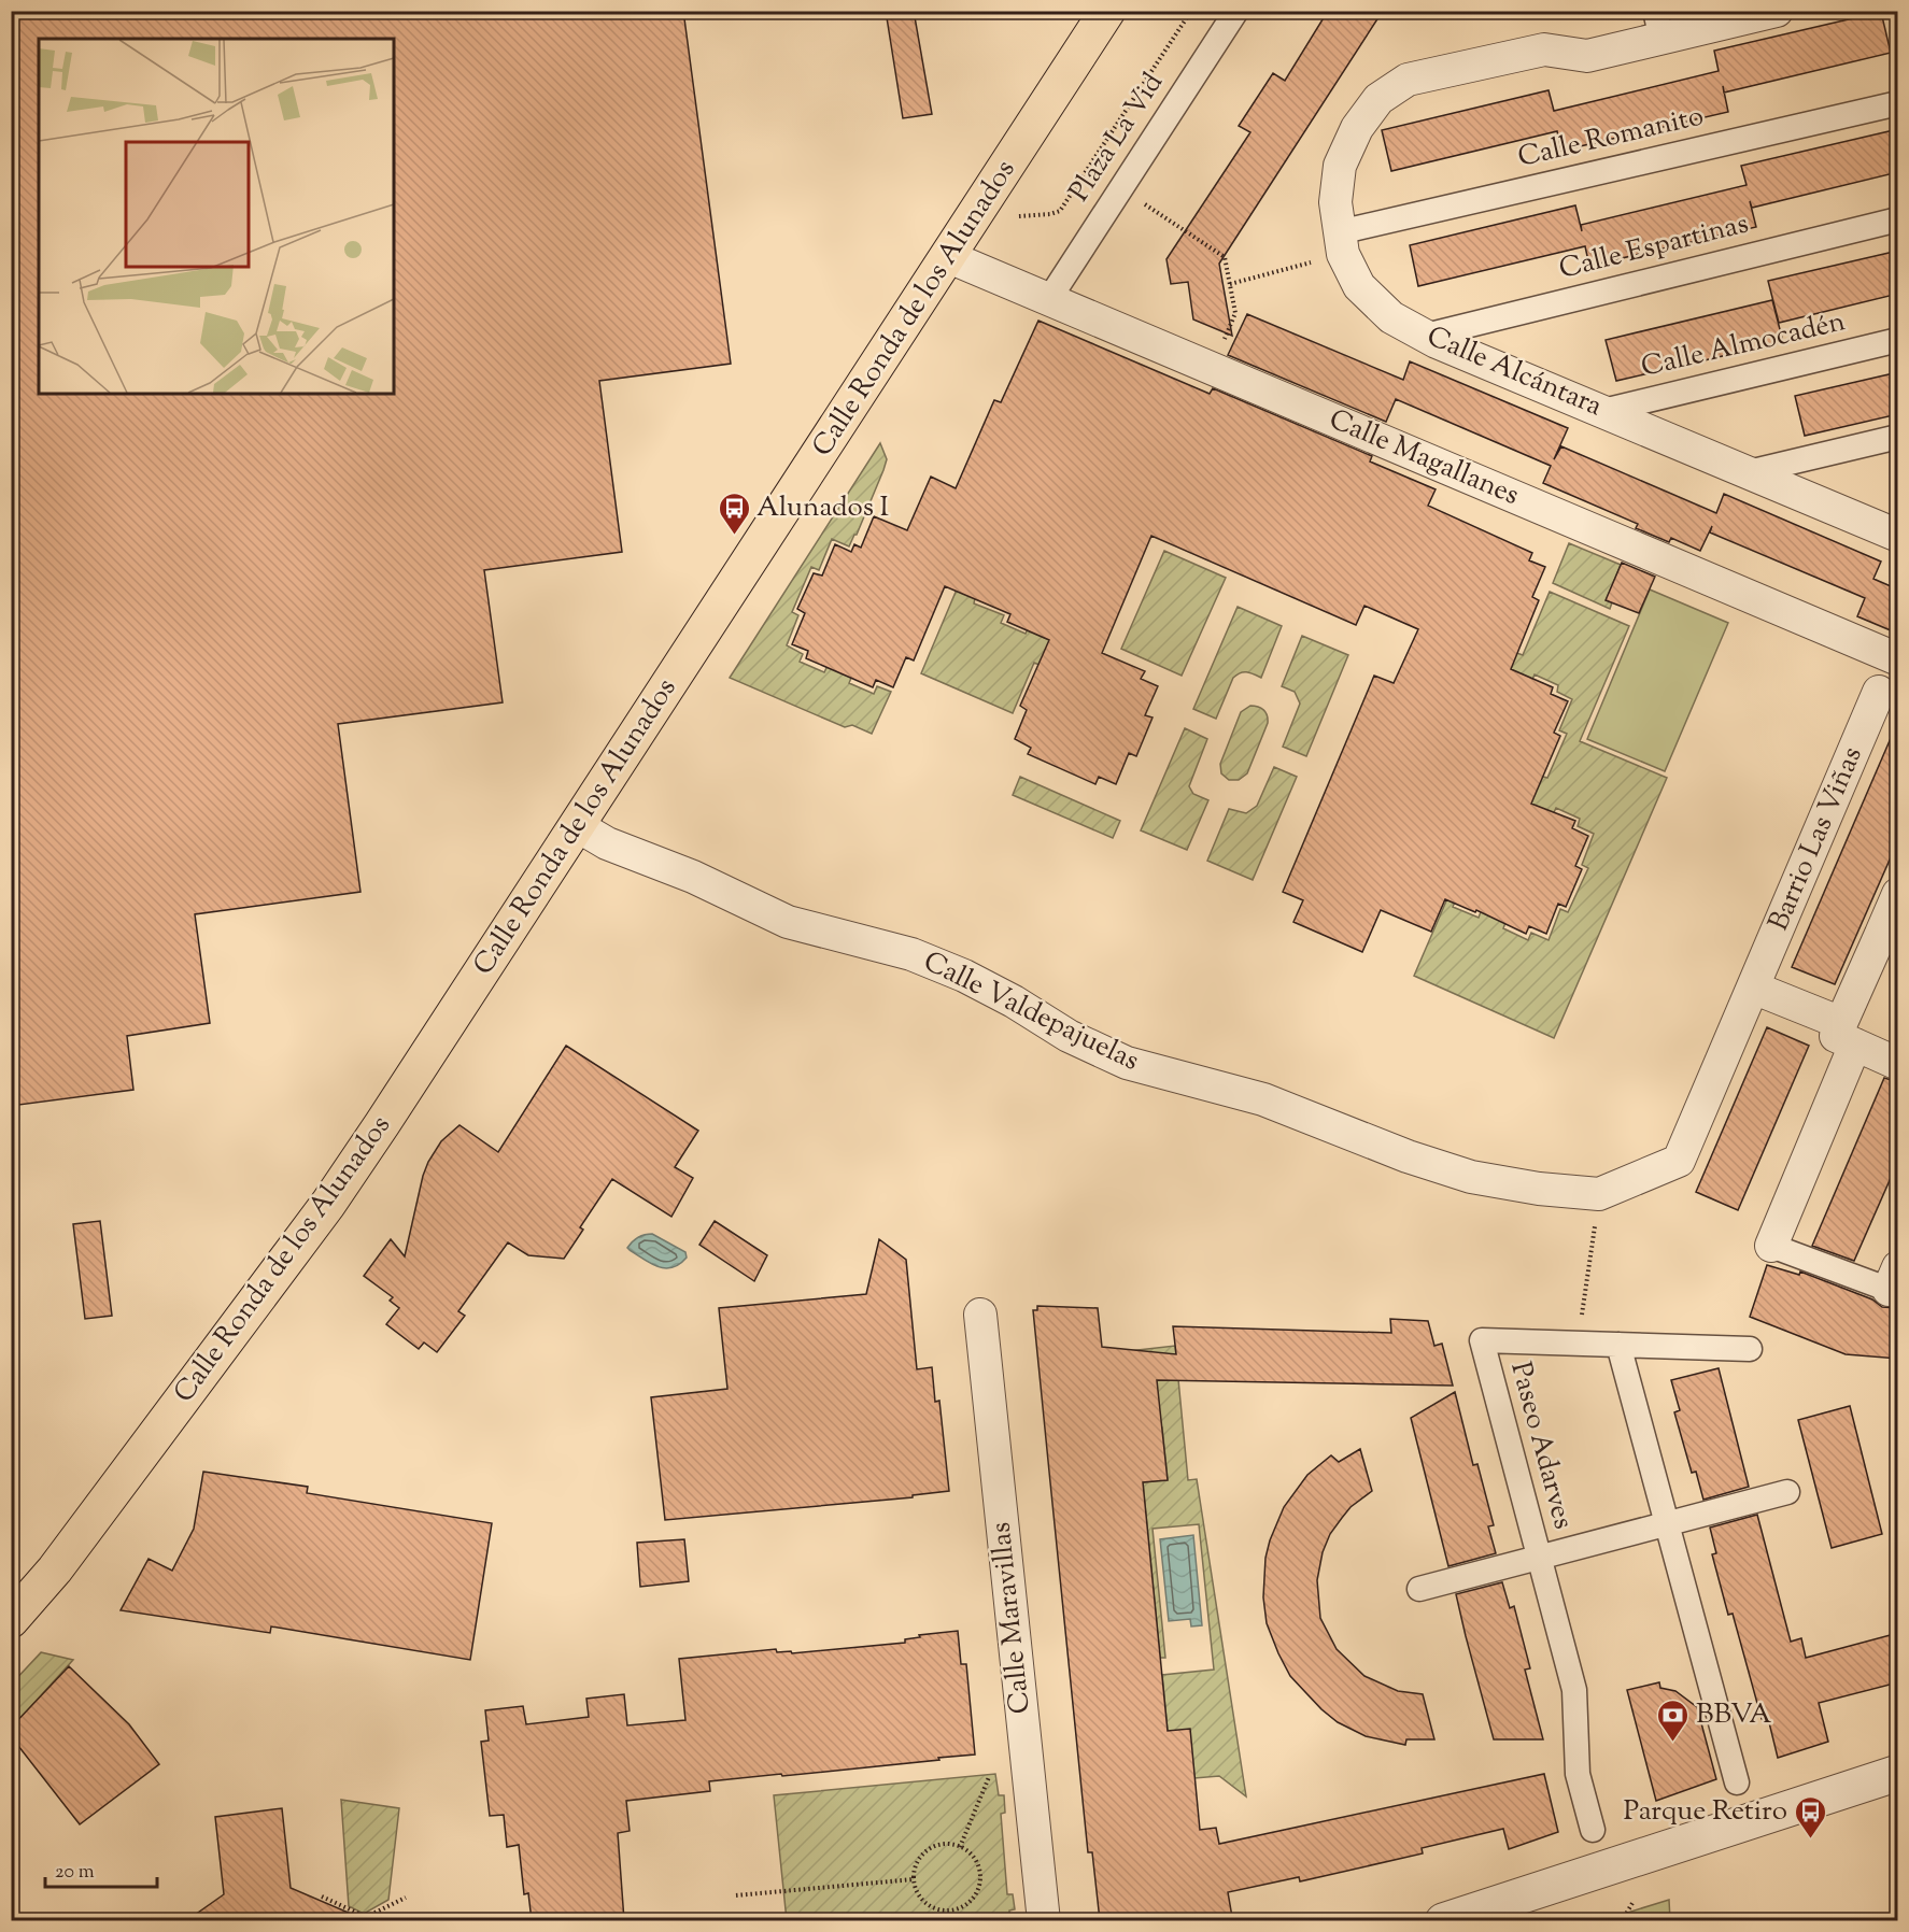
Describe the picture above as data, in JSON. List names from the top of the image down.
{
  "streets": {
    "main road": ["Calle Ronda de los Alunados"],
    "street": [
      "Plaza La Vid",
      "Calle Romanito",
      "Calle Espartinas",
      "Calle Almocadén",
      "Calle Alcántara",
      "Calle Magallanes",
      "Barrio Las Viñas",
      "Calle Valdepajuelas",
      "Paseo Adarves",
      "Calle Maravillas"
    ]
  },
  "crossings": [
    ["Plaza La Vid", "Calle Magallanes"],
    ["Calle Romanito", "Calle Alcántara"],
    ["Calle Espartinas", "Calle Alcántara"],
    ["Calle Ronda de los Alunados", "Calle Magallanes"],
    ["Calle Ronda de los Alunados", "Calle Valdepajuelas"],
    ["Calle Almocadén", "Calle Alcántara"],
    ["Barrio Las Viñas", "Calle Valdepajuelas"]
  ],
  "places": {
    "bus stop": ["Alunados I", "Parque Retiro"],
    "bank": ["BBVA"]
  },
  "scale_bar": "20 m"
}
